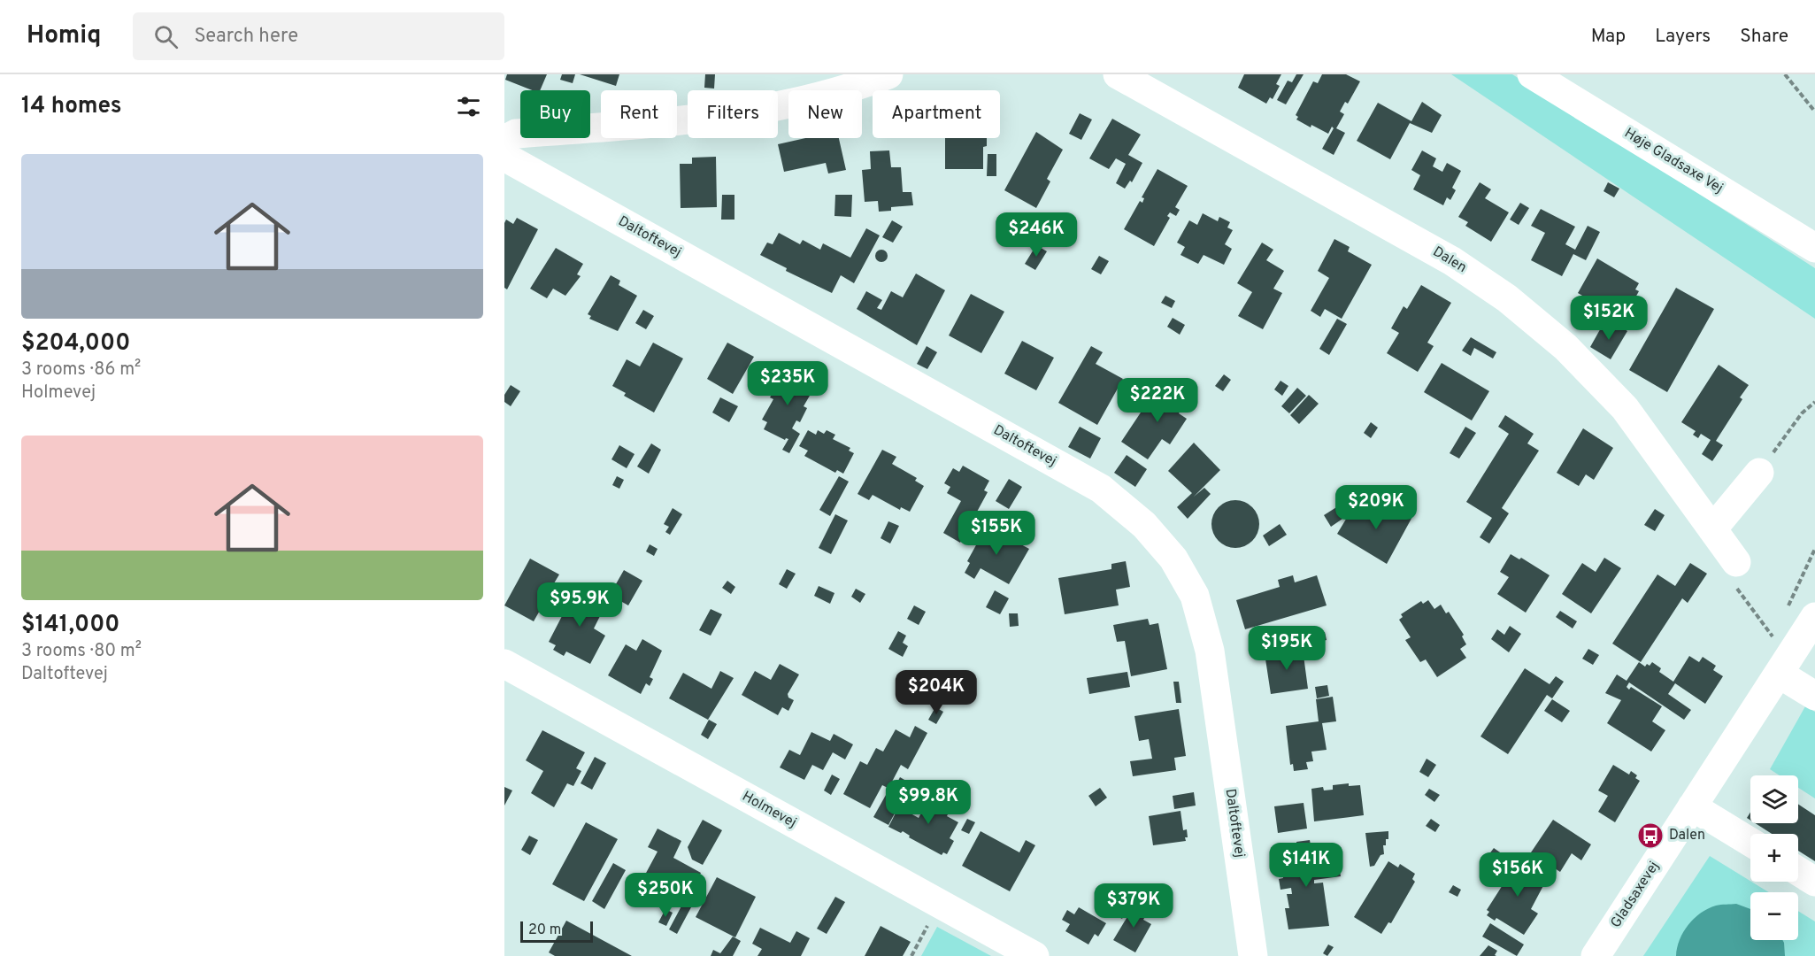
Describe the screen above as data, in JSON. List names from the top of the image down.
{
  "streets": {
    "street": [
      "Høje Gladsaxe Vej",
      "Daltoftevej",
      "Dalen",
      "Holmevej",
      "Gladsaxevej"
    ]
  },
  "places": {
    "bus stop": ["Dalen"]
  },
  "scale_bar": "20 m",
  "page": {
    "header": "Homiq",
    "search": "Search here",
    "nav": ["Map", "Layers", "Share"],
    "heading": "14 homes",
    "chip": [
      "Buy",
      "Rent",
      "Filters",
      "New",
      "Apartment"
    ],
    "list": [
      {
        "name": "$204,000",
        "note": "3 rooms · 86 m² · Holmevej"
      },
      {
        "name": "$141,000",
        "note": "3 rooms · 80 m² · Daltoftevej"
      }
    ],
    "price": [
      "$246K",
      "$152K",
      "$235K",
      "$222K",
      "$209K",
      "$155K",
      "$95.9K",
      "$195K",
      "$204K",
      "$99.8K",
      "$141K",
      "$156K",
      "$250K",
      "$379K"
    ],
    "map_buttons": ["+", "−"],
    "scale": "20 m"
  }
}
